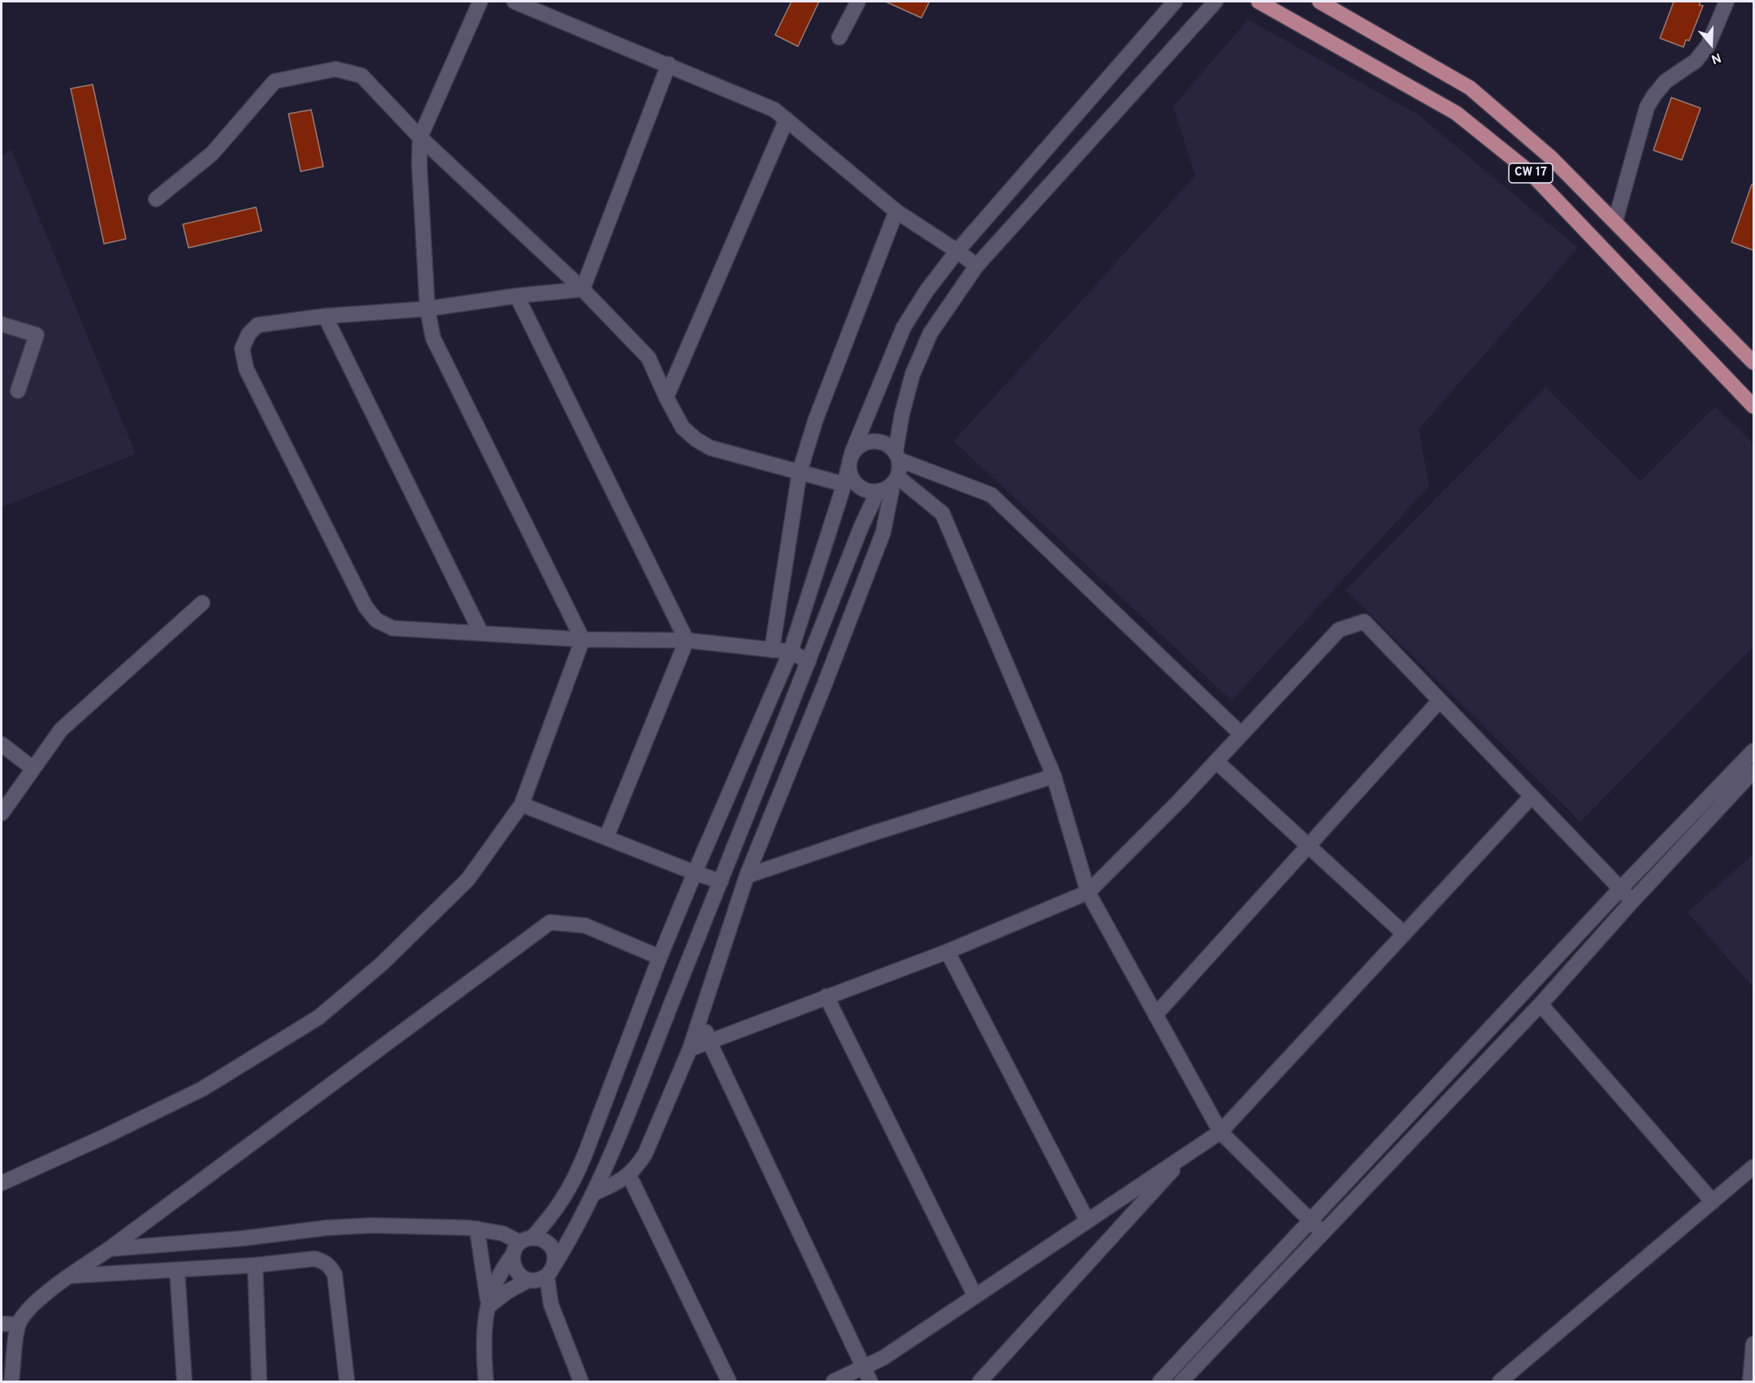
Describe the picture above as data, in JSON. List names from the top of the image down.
{
  "streets": {
    "main road": ["CW 17"]
  },
  "north": "bottom"
}
